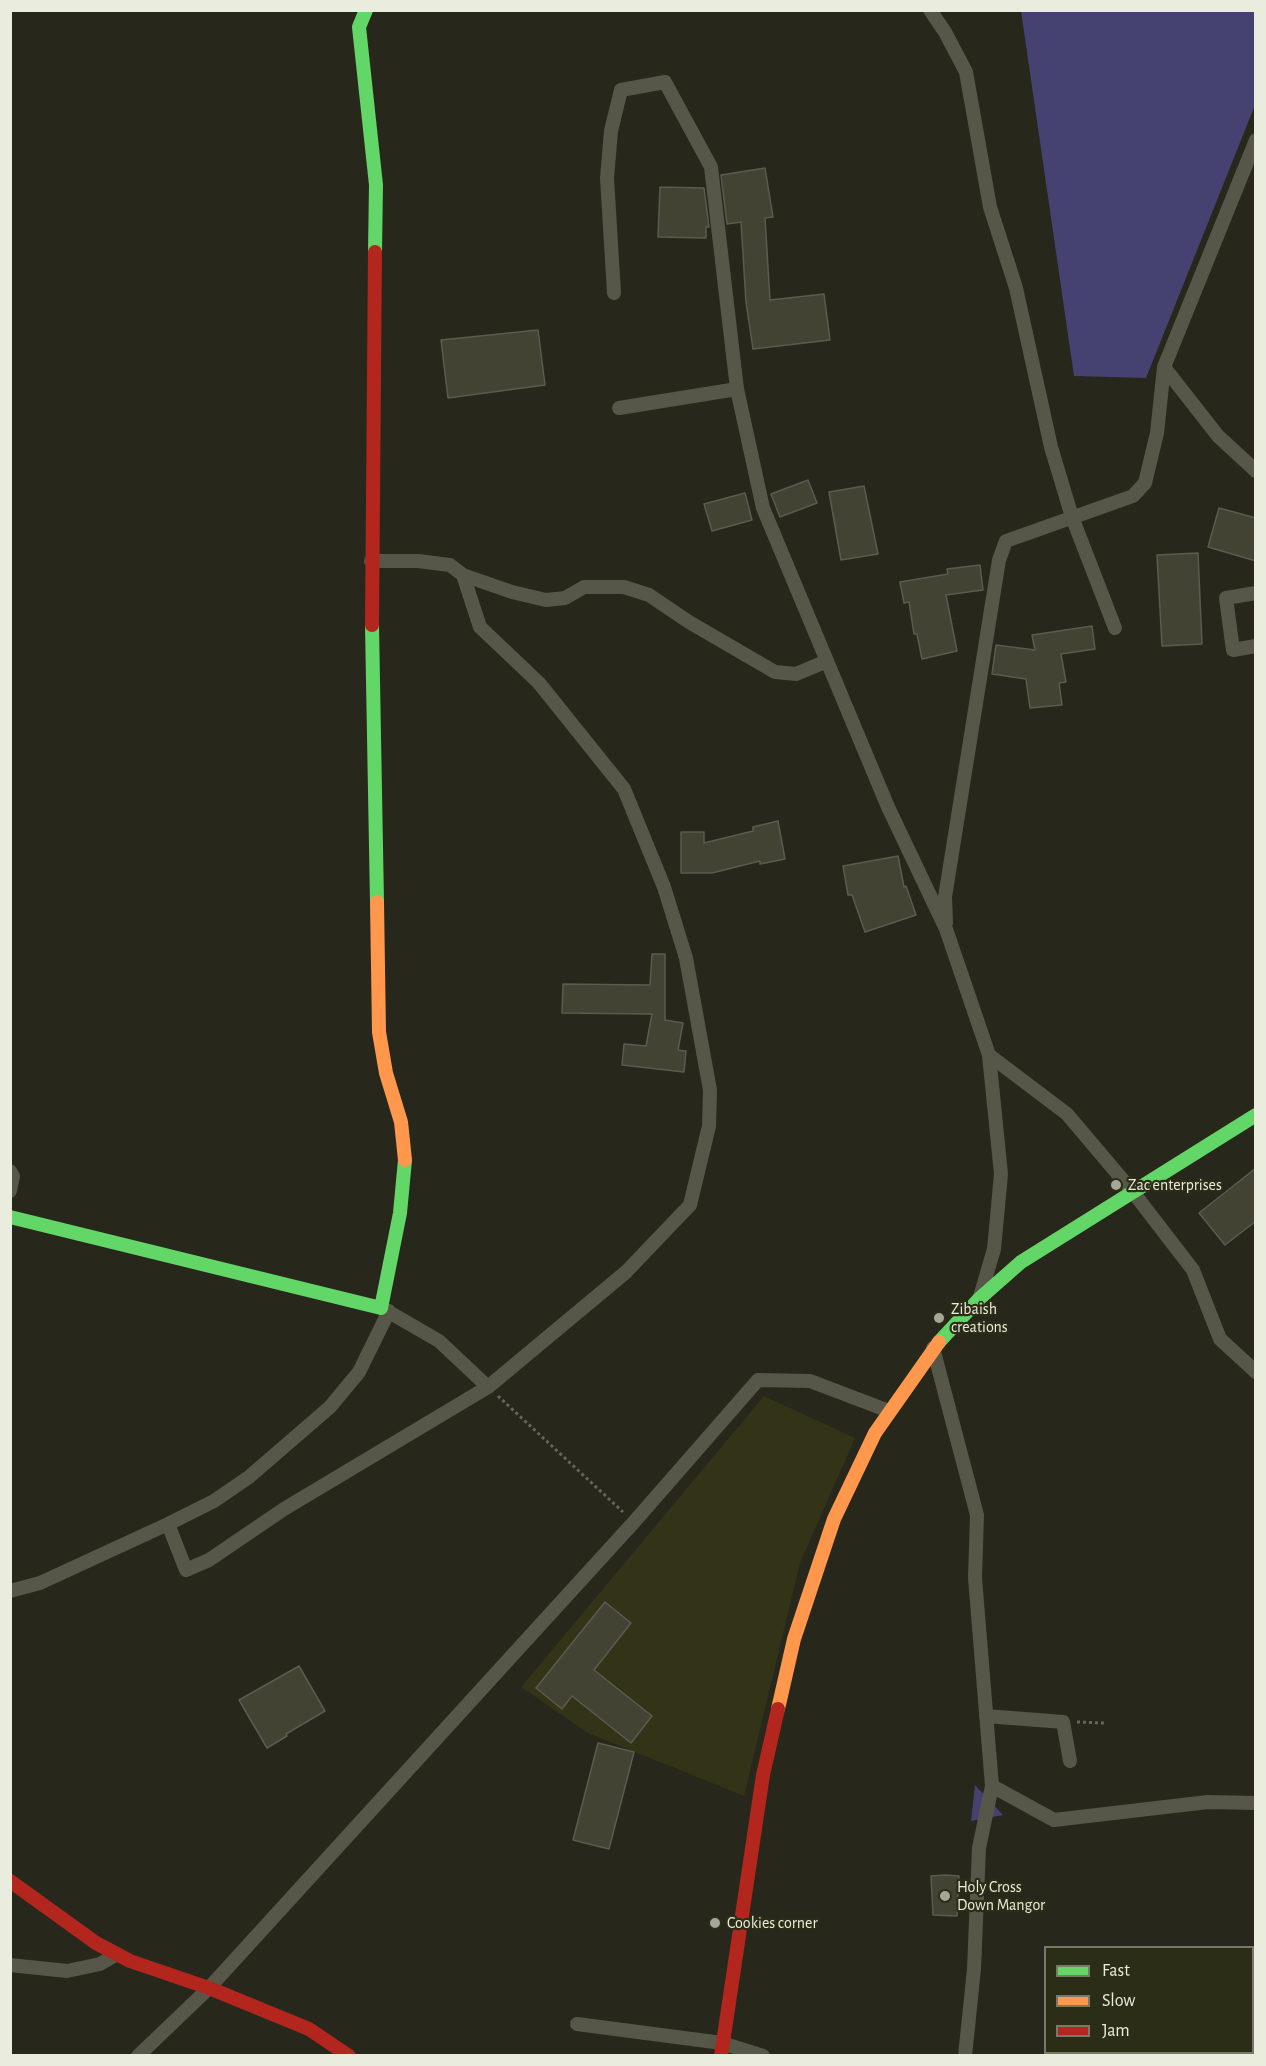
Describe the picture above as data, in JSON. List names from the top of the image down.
{
  "places": [
    "Zac enterprises",
    "Zibaish creations",
    "Holy Cross Down Mangor",
    "Cookies corner"
  ],
  "legend": ["Fast", "Slow", "Jam"]
}
